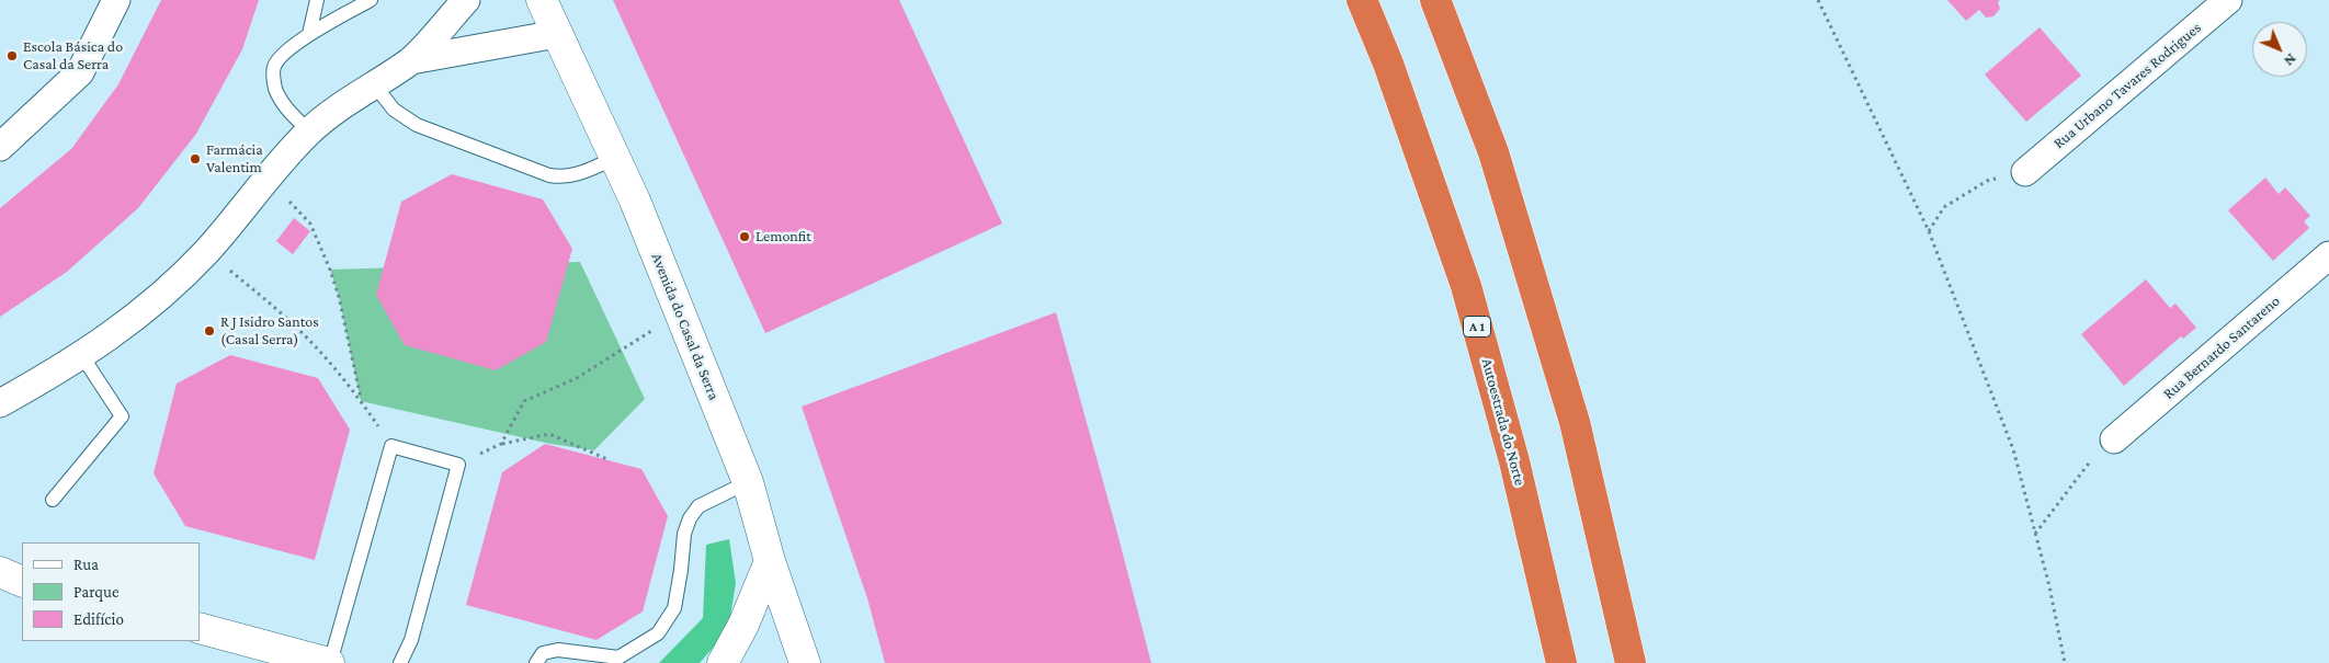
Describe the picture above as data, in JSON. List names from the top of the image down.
{
  "streets": {
    "highway": ["A 1", "Autoestrada do Norte"],
    "street": ["Rua Urbano Tavares Rodrigues", "Avenida do Casal da Serra", "Rua Bernardo Santareno"]
  },
  "places": [
    "Escola Básica do Casal da Serra",
    "Farmácia Valentim",
    "Lemonfit",
    "R J Isidro Santos (Casal Serra)"
  ],
  "legend": ["Rua", "Parque", "Edifício"],
  "north": "bottom right"
}
